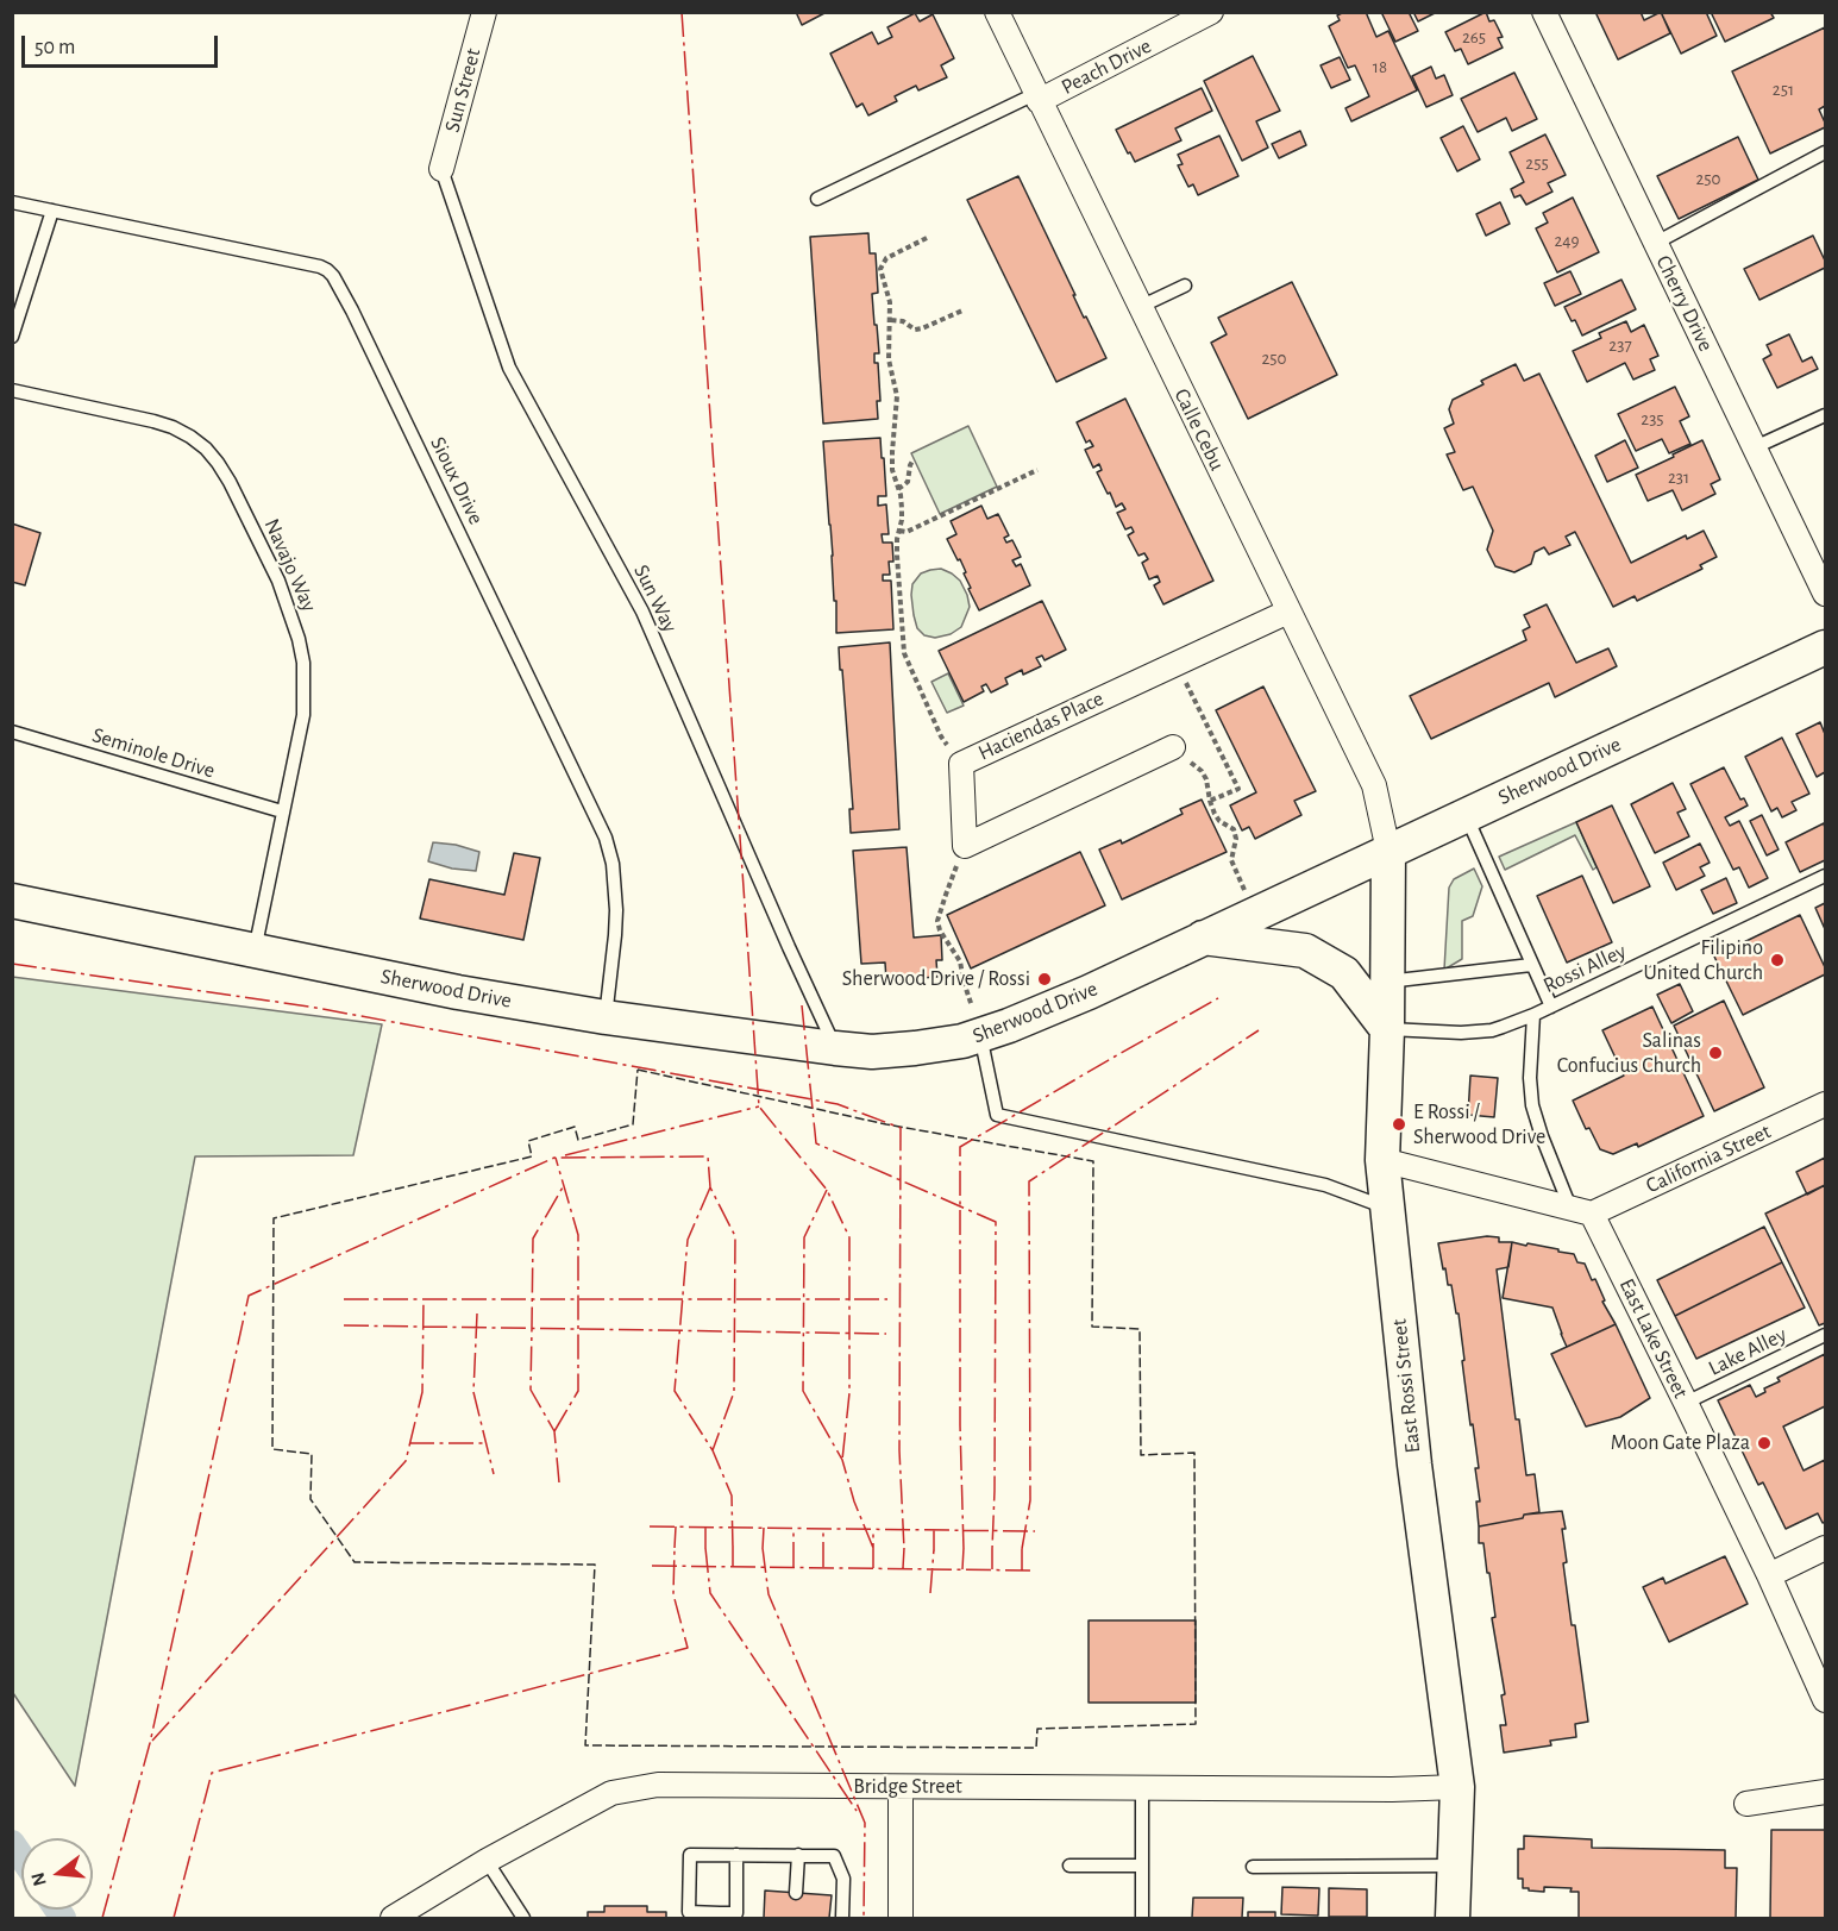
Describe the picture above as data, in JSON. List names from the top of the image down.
{
  "streets": {
    "main road": ["Sherwood Drive", "East Rossi Street"],
    "street": [
      "Peach Drive",
      "Sun Street",
      "Cherry Drive",
      "Calle Cebu",
      "Haciendas Place",
      "California Street",
      "East Lake Street",
      "Bridge Street"
    ],
    "lane": [
      "Sioux Drive",
      "Navajo Way",
      "Sun Way",
      "Seminole Drive",
      "Rossi Alley",
      "Lake Alley"
    ]
  },
  "crossings": [
    ["Peach Drive", "Calle Cebu"],
    ["Sun Street", "Sun Way"],
    ["Calle Cebu", "Haciendas Place"],
    ["Calle Cebu", "Sherwood Drive"],
    ["Calle Cebu", "East Rossi Street"],
    ["Sioux Drive", "Sherwood Drive"],
    ["Navajo Way", "Seminole Drive"],
    ["Navajo Way", "Sherwood Drive"],
    ["Sun Way", "Sherwood Drive"],
    ["Sherwood Drive", "East Rossi Street"],
    ["Rossi Alley", "East Rossi Street"],
    ["California Street", "East Lake Street"],
    ["East Lake Street", "Lake Alley"],
    ["East Rossi Street", "Bridge Street"]
  ],
  "places": [
    "Filipino United Church",
    "Sherwood Drive / Rossi",
    "Salinas Confucius Church",
    "E Rossi / Sherwood Drive",
    "Moon Gate Plaza"
  ],
  "house_numbers": [
    "265",
    "18",
    "251",
    "255",
    "250",
    "249",
    "237",
    "250",
    "235",
    "231"
  ],
  "scale_bar": "50 m",
  "north": "left"
}
